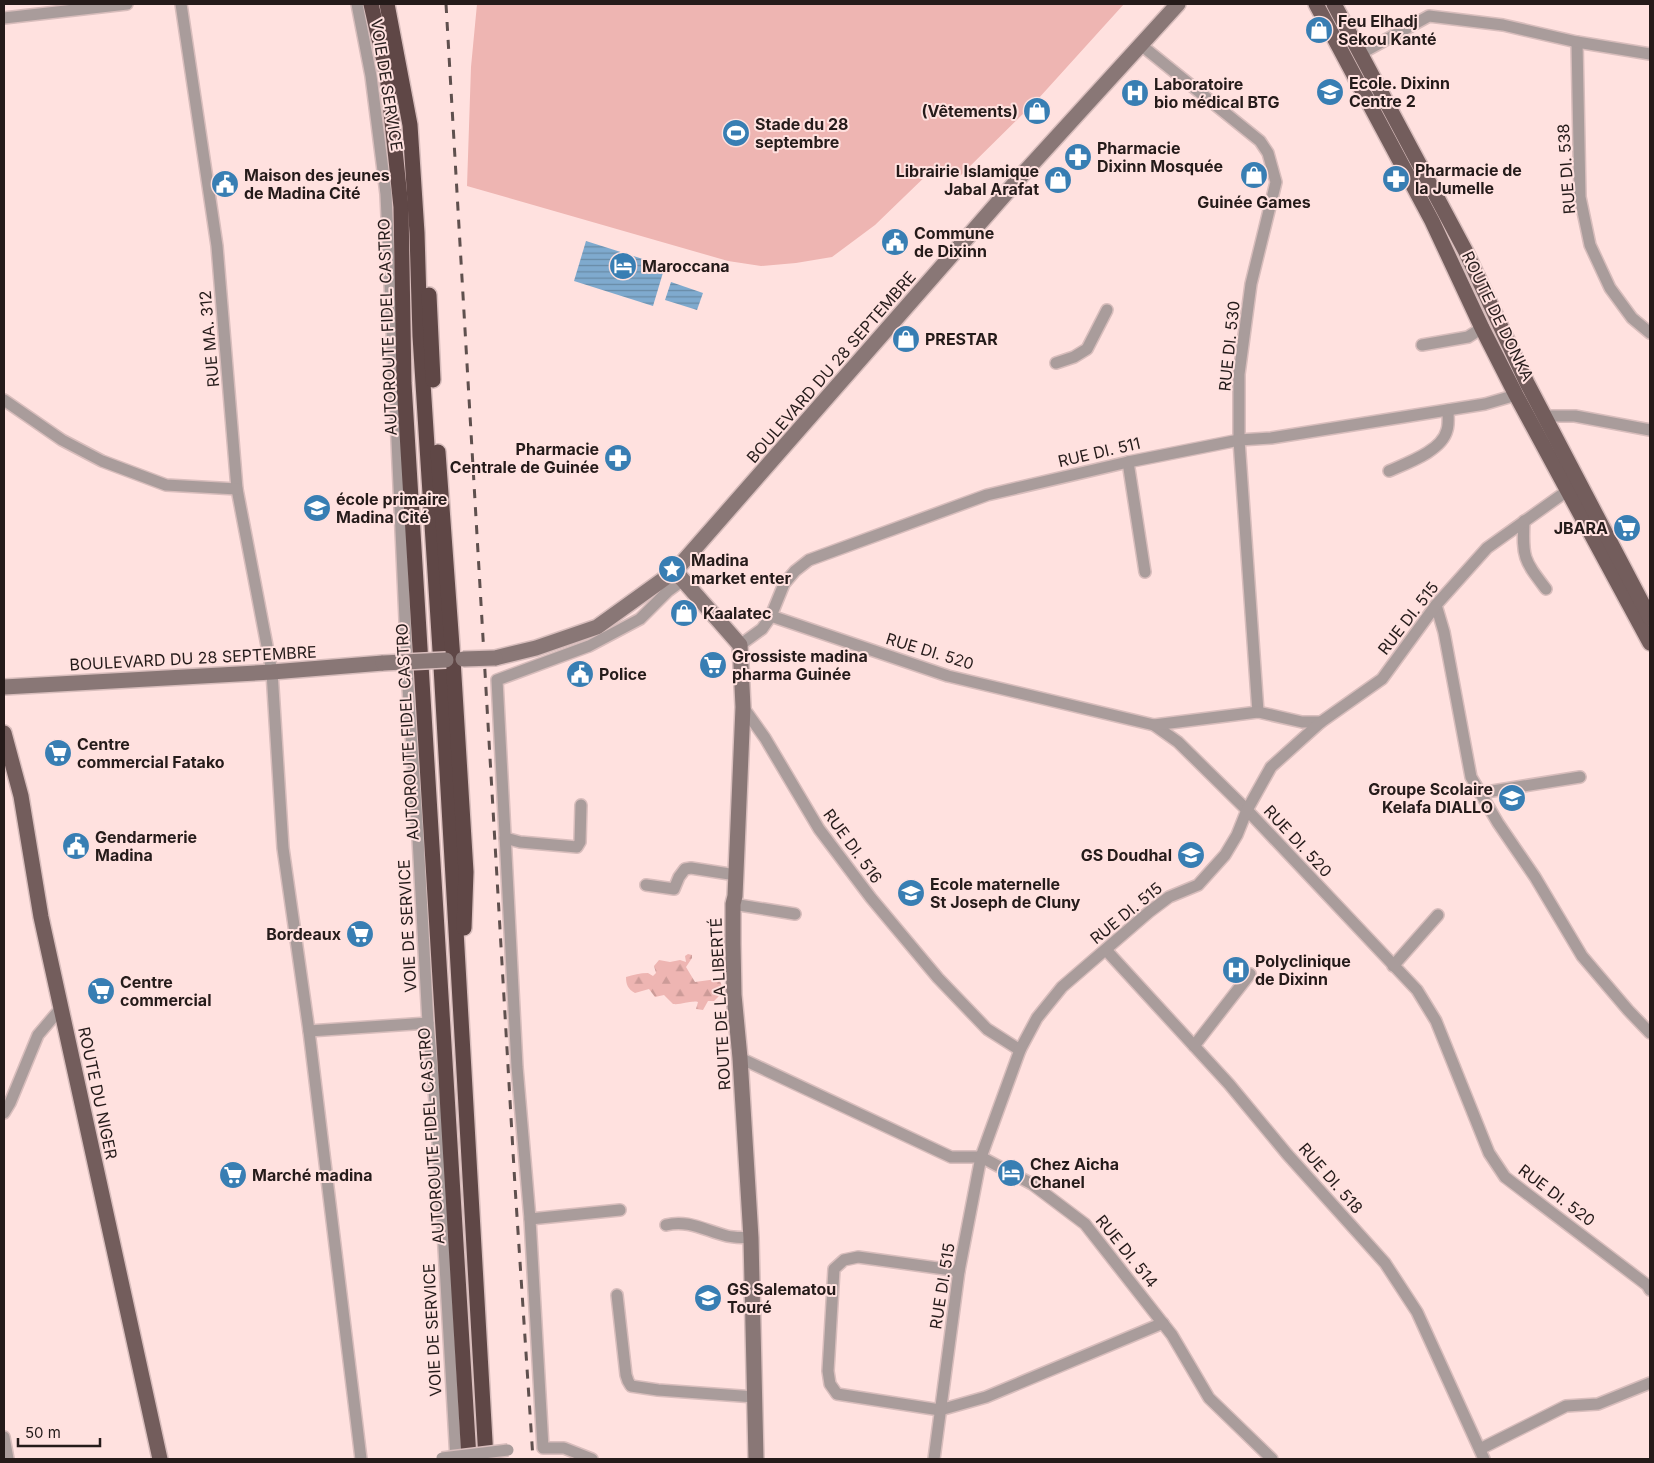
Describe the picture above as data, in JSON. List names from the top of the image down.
{
  "streets": {
    "highway": ["AUTOROUTE FIDEL CASTRO"],
    "main road": [
      "ROUTE DE DONKA",
      "BOULEVARD DU 28 SEPTEMBRE",
      "ROUTE DE LA LIBERTÉ",
      "ROUTE DU NIGER"
    ],
    "street": [
      "VOIE DE SERVICE",
      "RUE DI. 538",
      "RUE MA. 312",
      "RUE DI. 530",
      "RUE DI. 511",
      "RUE DI. 515",
      "RUE DI. 520",
      "RUE DI. 516",
      "RUE DI. 518",
      "RUE DI. 514"
    ]
  },
  "crossings": [
    ["ROUTE DE DONKA", "RUE DI. 511"],
    ["ROUTE DE DONKA", "RUE DI. 515"],
    ["RUE MA. 312", "BOULEVARD DU 28 SEPTEMBRE"],
    ["RUE DI. 530", "BOULEVARD DU 28 SEPTEMBRE"],
    ["RUE DI. 530", "RUE DI. 511"],
    ["RUE DI. 511", "RUE DI. 520"],
    ["RUE DI. 511", "ROUTE DE LA LIBERTÉ"],
    ["RUE DI. 515", "RUE DI. 520"],
    ["RUE DI. 515", "RUE DI. 516"],
    ["RUE DI. 515", "RUE DI. 518"],
    ["RUE DI. 515", "RUE DI. 514"],
    ["RUE DI. 516", "ROUTE DE LA LIBERTÉ"],
    ["ROUTE DE LA LIBERTÉ", "RUE DI. 514"]
  ],
  "places": {
    "shop": [
      "Feu Elhadj Sekou Kanté",
      "(Vêtements)",
      "Guinée Games",
      "Librairie Islamique Jabal Arafat",
      "PRESTAR",
      "Kaalatec"
    ],
    "school or university": [
      "Ecole. Dixinn Centre 2",
      "école primaire Madina Cité",
      "Groupe Scolaire Kelafa DIALLO",
      "GS Doudhal",
      "Ecole maternelle St Joseph de Cluny",
      "GS Salematou Touré"
    ],
    "hospital": ["Laboratoire bio médical BTG", "Polyclinique de Dixinn"],
    "sports": ["Stade du 28 septembre"],
    "pharmacy": ["Pharmacie Dixinn Mosquée", "Pharmacie de la Jumelle", "Pharmacie Centrale de Guinée"],
    "public building": [
      "Maison des jeunes de Madina Cité",
      "Commune de Dixinn",
      "Police",
      "Gendarmerie Madina"
    ],
    "hotel": ["Maroccana", "Chez Aicha Chanel"],
    "supermarket": [
      "JBARA",
      "Grossiste madina pharma Guinée",
      "Centre commercial Fatako",
      "Bordeaux",
      "Centre commercial",
      "Marché madina"
    ],
    "place": ["Madina market enter"]
  },
  "scale_bar": "50 m"
}
